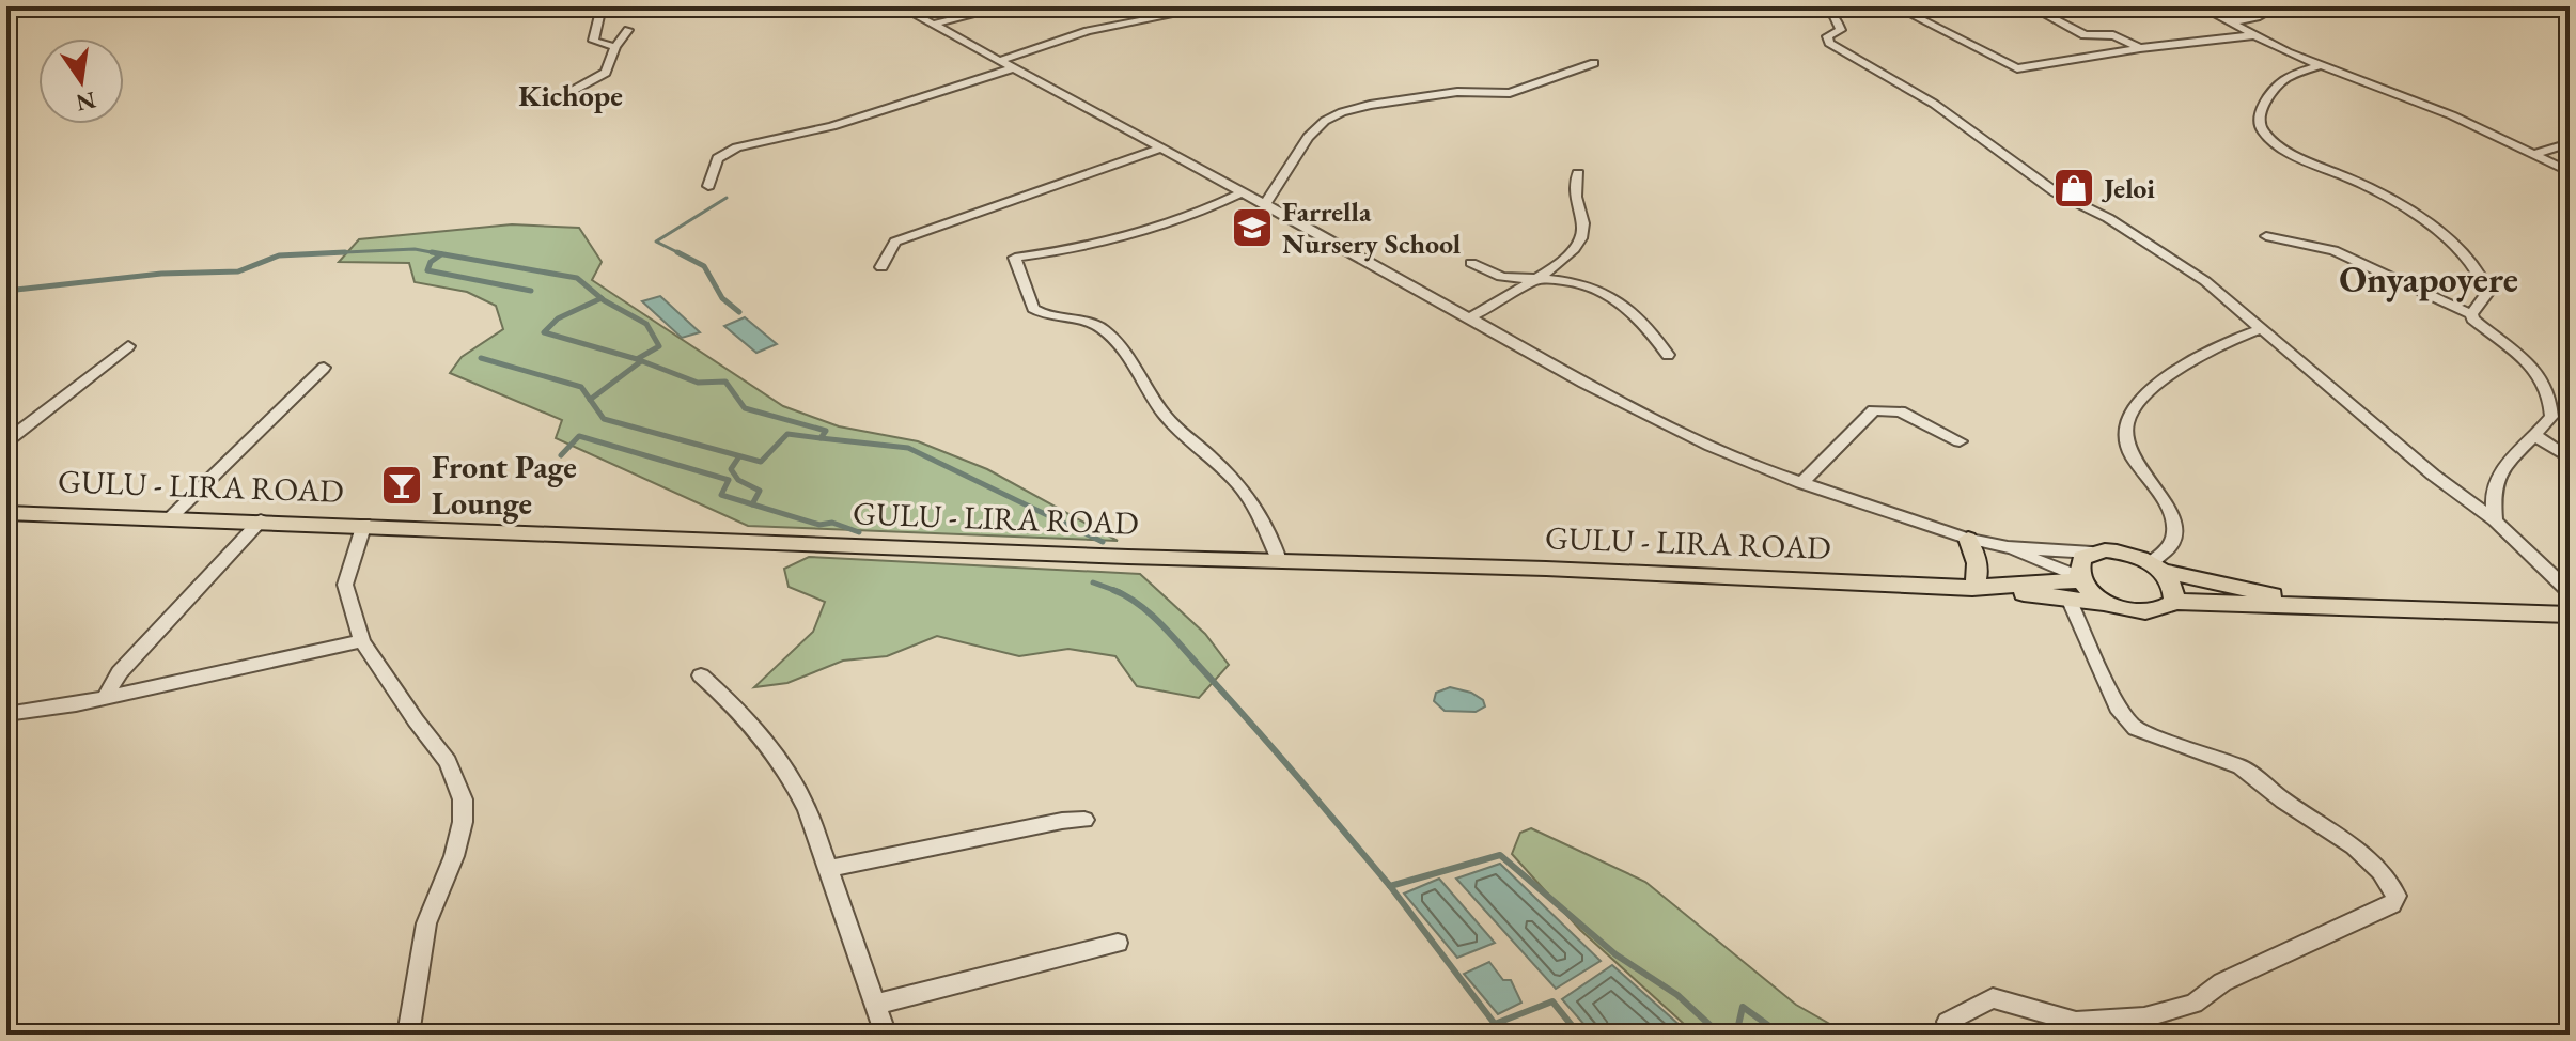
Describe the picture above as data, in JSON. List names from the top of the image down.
{
  "streets": {
    "main road": ["GULU - LIRA ROAD"]
  },
  "districts": ["Kichope", "Onyapoyere"],
  "places": {
    "shop": ["Jeloi"],
    "school or university": ["Farrella Nursery School"],
    "bar": ["Front Page Lounge"]
  },
  "north": "bottom"
}
